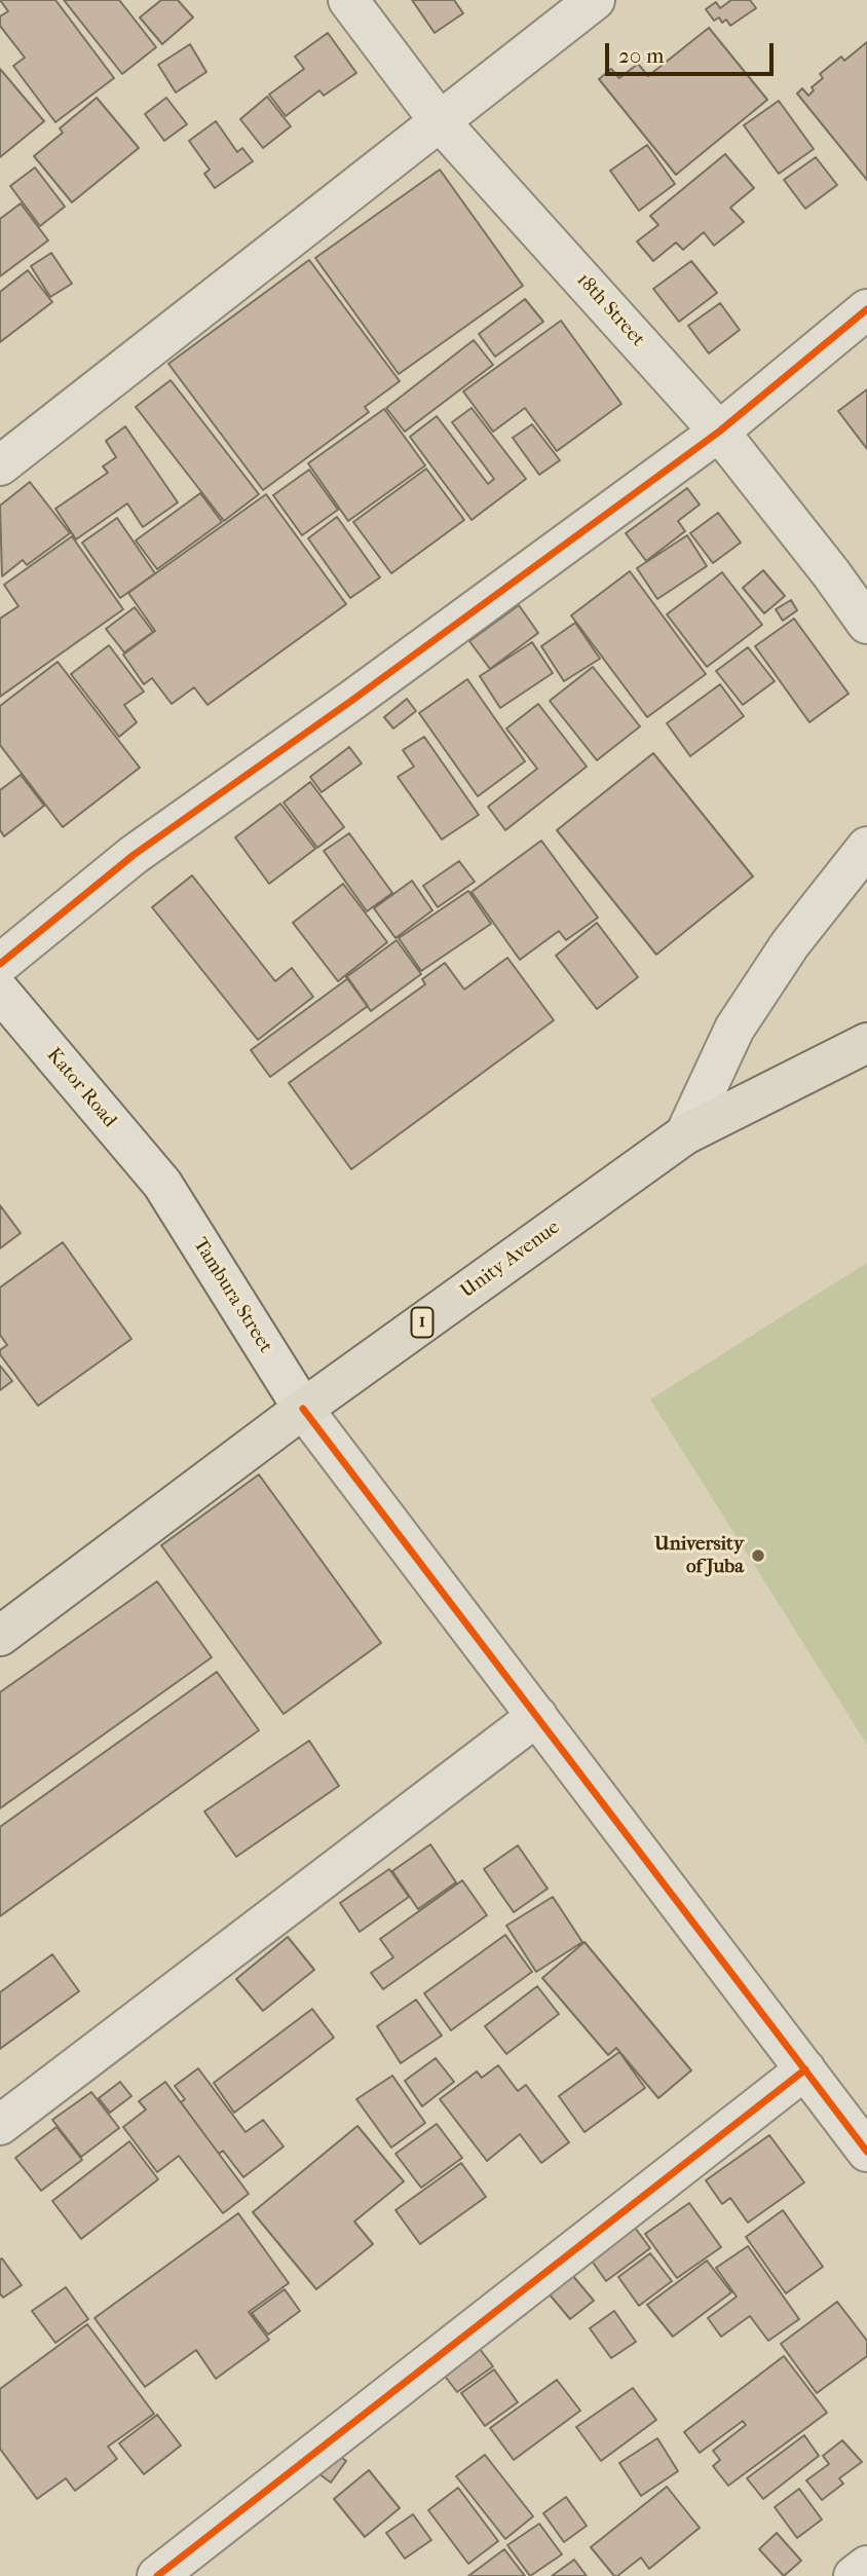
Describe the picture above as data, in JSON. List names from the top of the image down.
{
  "streets": {
    "main road": ["Unity Avenue", "1"],
    "street": ["18th Street", "Kator Road", "Tambura Street"]
  },
  "crossings": [
    ["Kator Road", "Tambura Street"],
    ["Unity Avenue", "Tambura Street"]
  ],
  "places": ["University of Juba"],
  "scale_bar": "20 m"
}
